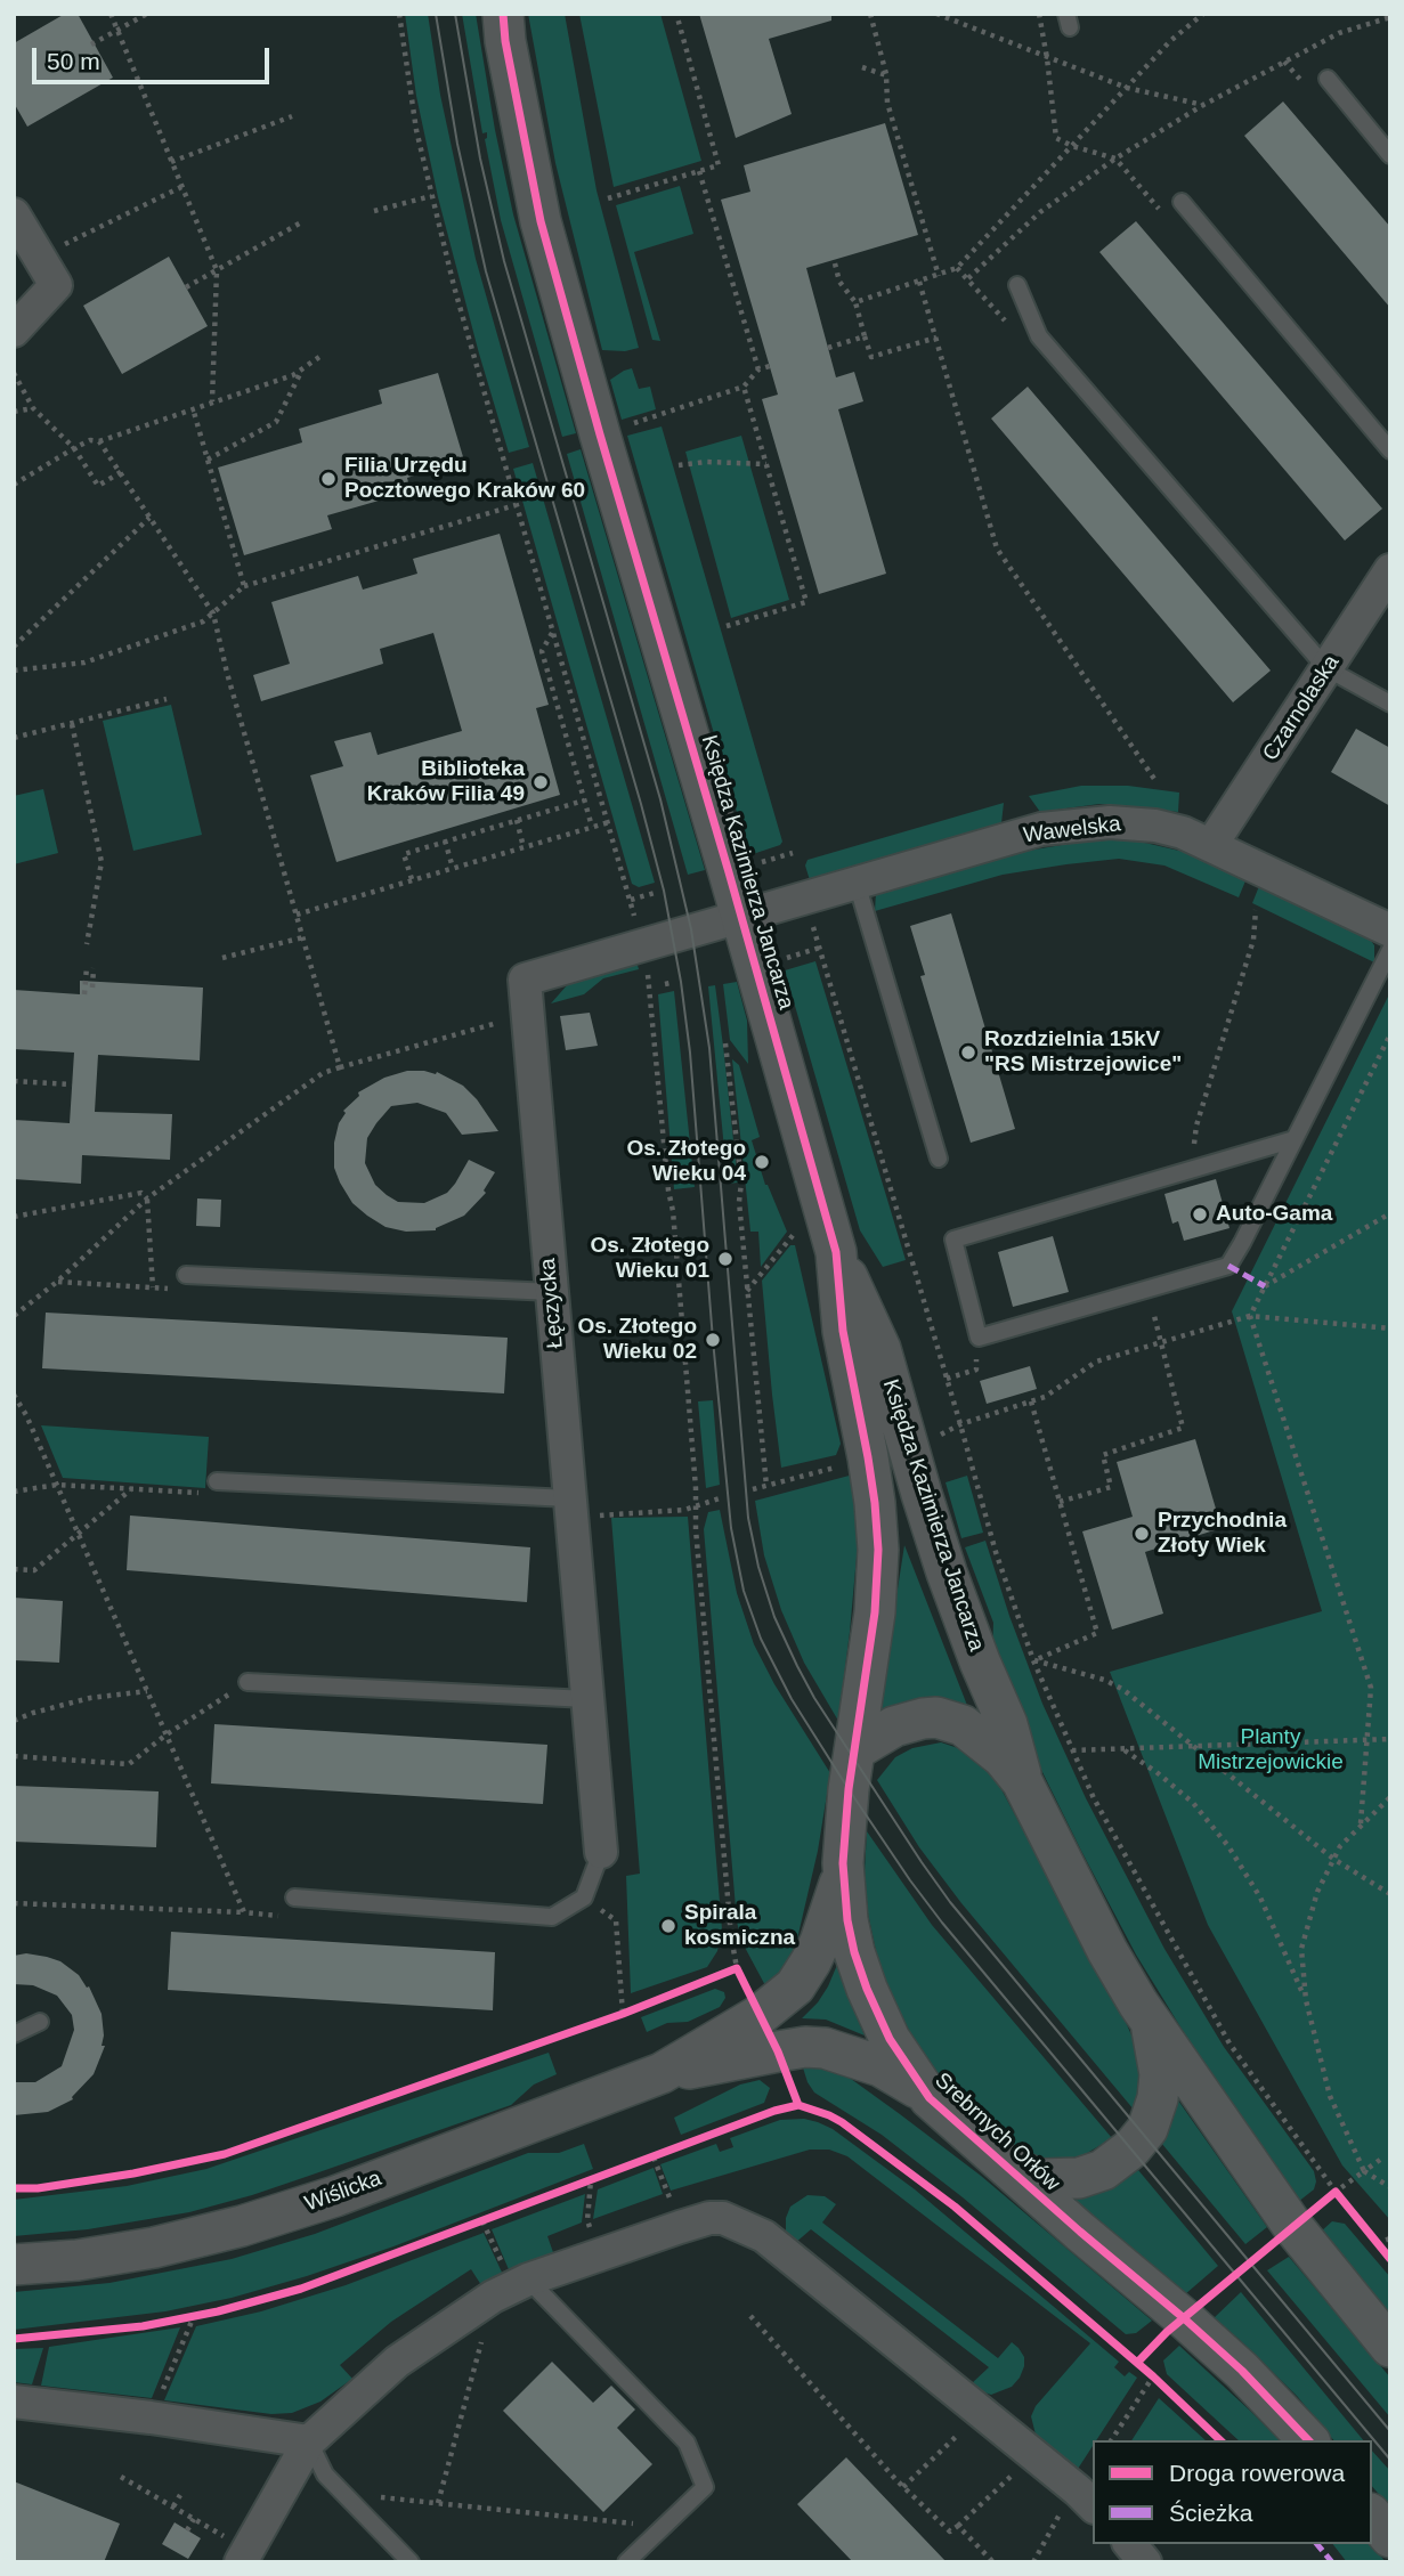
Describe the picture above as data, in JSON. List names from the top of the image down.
{
  "streets": {
    "street": [
      "Czarnolaska",
      "Wawelska",
      "Księdza Kazimierza Jancarza",
      "Łęczycka",
      "Srebrnych Orłów",
      "Wiślicka"
    ]
  },
  "crossings": [
    ["Czarnolaska", "Wawelska"],
    ["Wawelska", "Księdza Kazimierza Jancarza"],
    ["Wawelska", "Łęczycka"],
    ["Księdza Kazimierza Jancarza", "Łęczycka"],
    ["Księdza Kazimierza Jancarza", "Srebrnych Orłów"],
    ["Srebrnych Orłów", "Wiślicka"]
  ],
  "parks": ["Planty Mistrzejowickie"],
  "places": [
    "Filia Urzędu Pocztowego Kraków 60",
    "Biblioteka Kraków Filia 49",
    "Rozdzielnia 15kV \"RS Mistrzejowice\"",
    "Os. Złotego Wieku 04",
    "Auto-Gama",
    "Os. Złotego Wieku 01",
    "Os. Złotego Wieku 02",
    "Przychodnia Złoty Wiek",
    "Spirala kosmiczna"
  ],
  "legend": ["Droga rowerowa", "Ścieżka"],
  "scale_bar": "50 m"
}
